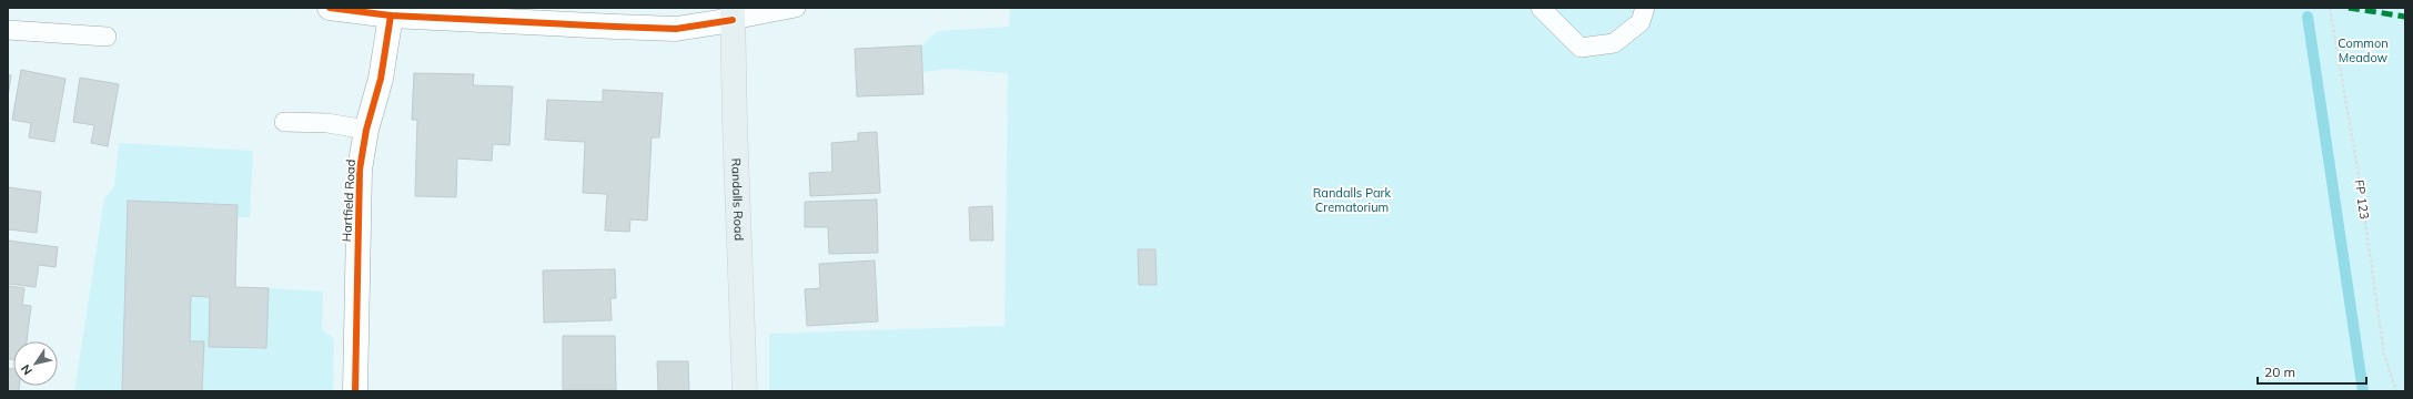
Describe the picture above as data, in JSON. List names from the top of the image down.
{
  "streets": {
    "main road": ["Randalls Road"],
    "street": ["Hartfield Road"],
    "path": ["FP 123"]
  },
  "parks": ["Common Meadow", "Randalls Park Crematorium"],
  "scale_bar": "20 m",
  "north": "bottom left"
}
